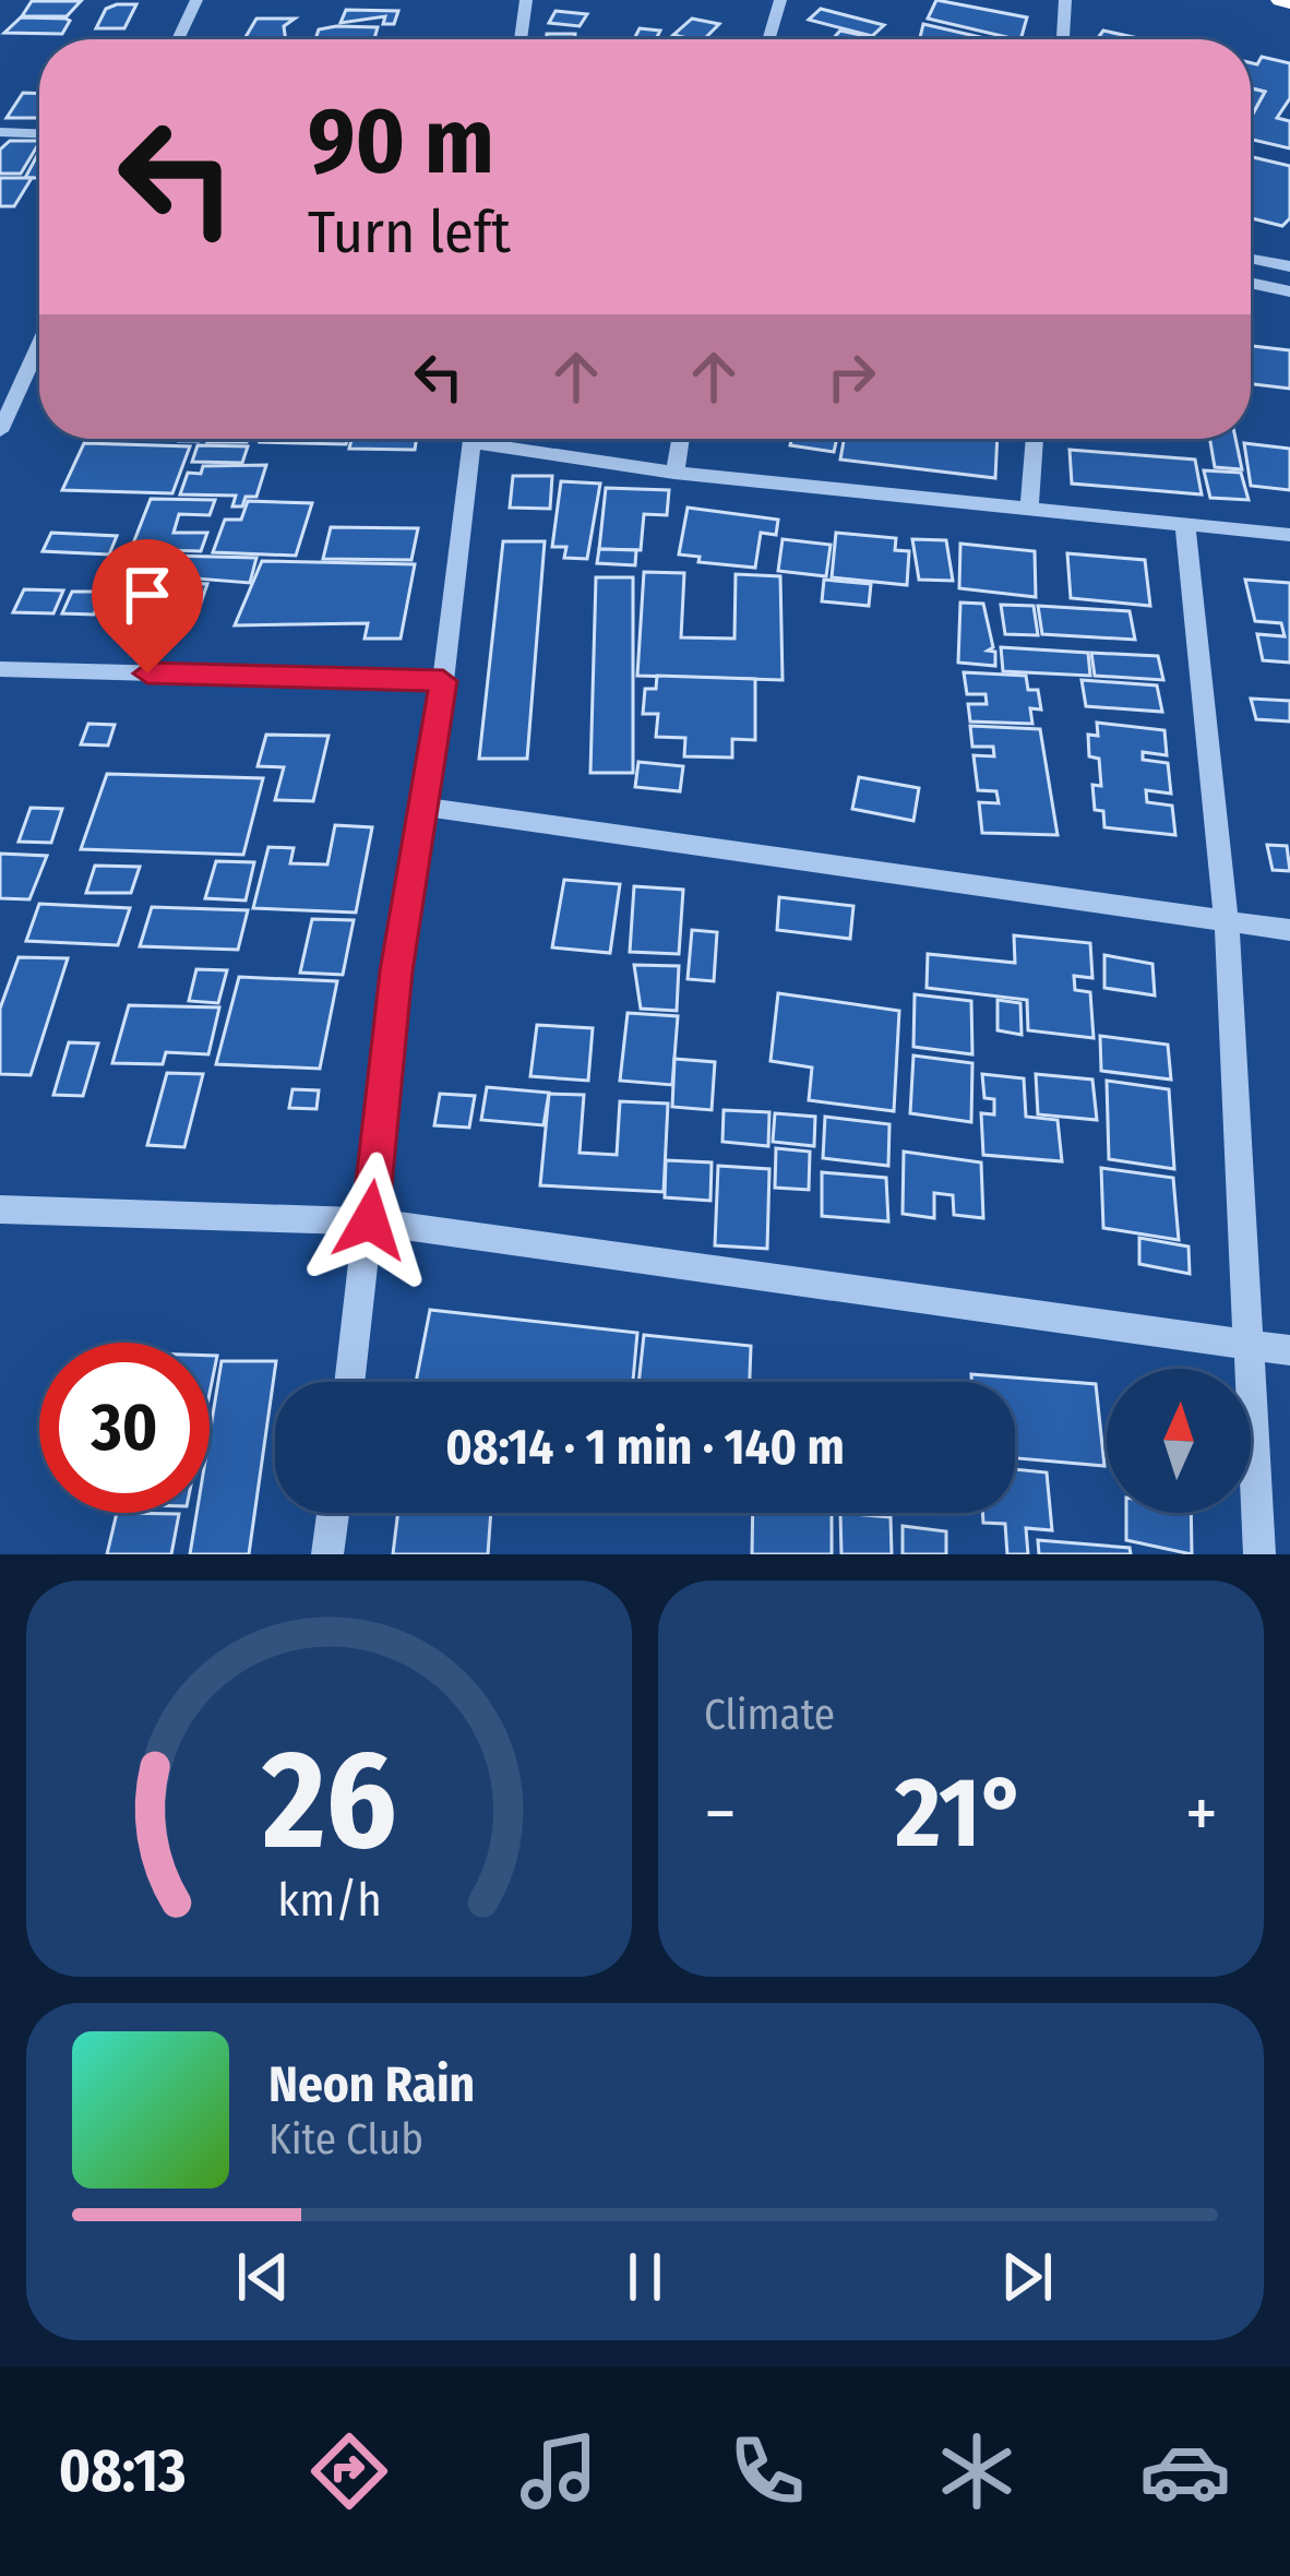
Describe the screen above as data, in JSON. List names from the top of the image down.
{
  "north": "top",
  "page": {
    "turn": ["90 m", "Turn left"],
    "limit": "30",
    "trip": "08:14 · 1 min · 140 m",
    "tile": "Climate",
    "heat": ["−", "21°", "+"],
    "song": ["Neon Rain", "Kite Club"],
    "tabs": "08:13",
    "gauge": ["26", "km/h"]
  }
}
